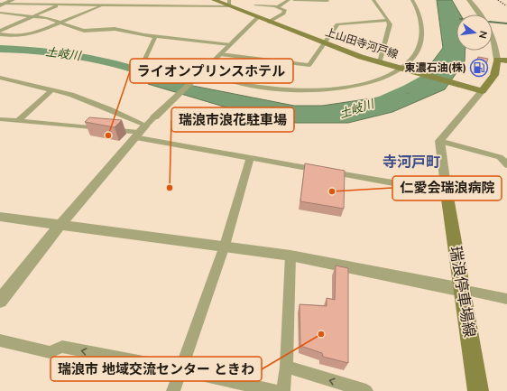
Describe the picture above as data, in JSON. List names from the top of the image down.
{
  "streets": {
    "main road": ["上山田寺河戸線", "瑞浪停車場線"]
  },
  "districts": ["寺河戸町"],
  "water": ["土岐川"],
  "places": {
    "fuel station": ["東濃石油(株)"],
    "other": [
      "ライオンプリンスホテル",
      "瑞浪市浪花駐車場",
      "仁愛会瑞浪病院",
      "瑞浪市 地域交流センター ときわ"
    ]
  },
  "north": "right"
}
